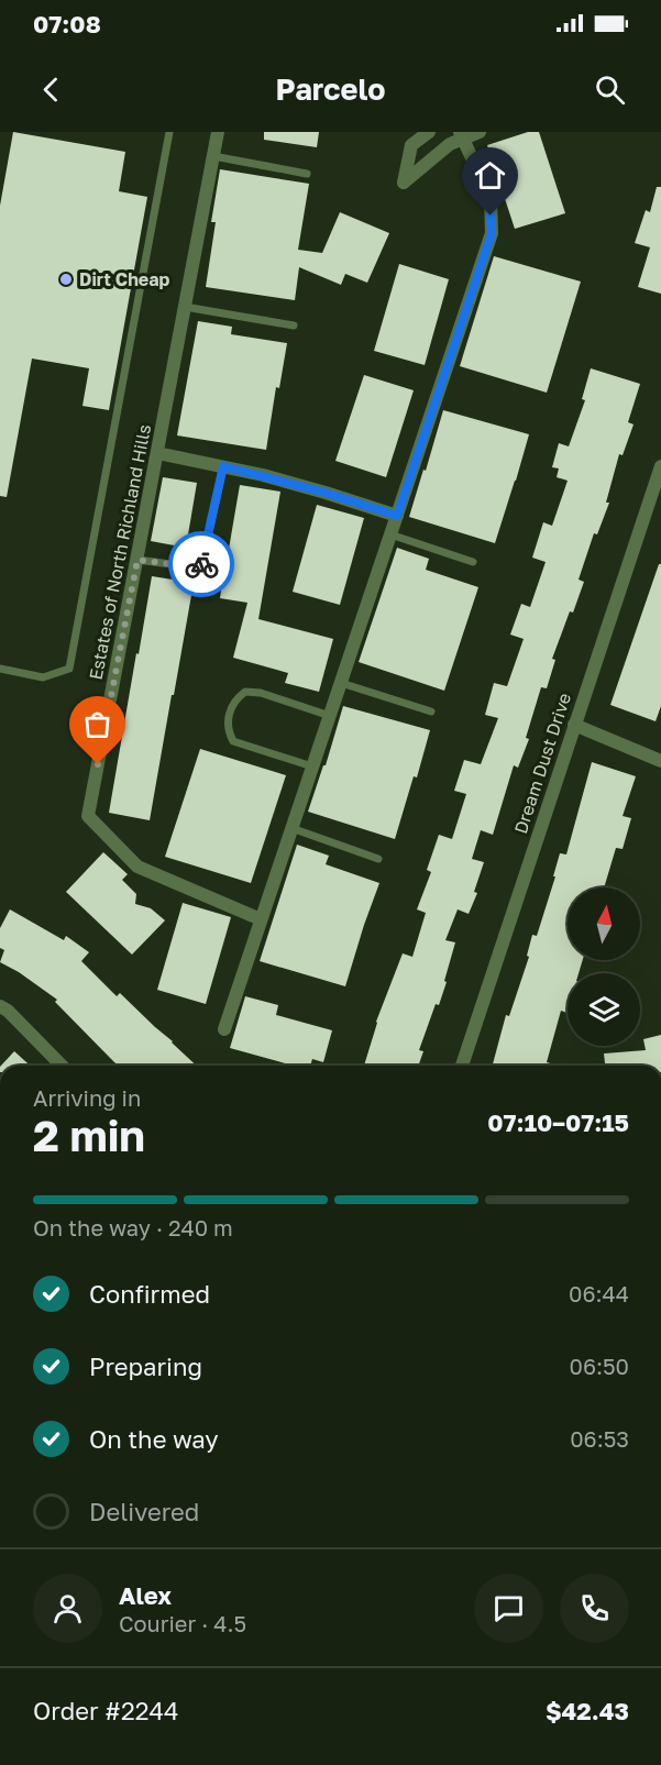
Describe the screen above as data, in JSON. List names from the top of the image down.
{
  "streets": {
    "street": ["Estates of North Richland Hills", "Dream Dust Drive"]
  },
  "places": ["Dirt Cheap"],
  "north": "top",
  "page": {
    "status": "07:08",
    "header": "Parcelo",
    "heading": ["2 min", "Arriving in", "07:10–07:15"],
    "panel": [
      "Alex",
      "Courier · 4.5",
      "Order #2244",
      "$42.43"
    ],
    "bar": "On the way · 240 m",
    "list": [
      ["Confirmed", "06:44"],
      ["Preparing", "06:50"],
      ["On the way", "06:53"],
      "Delivered"
    ]
  }
}
